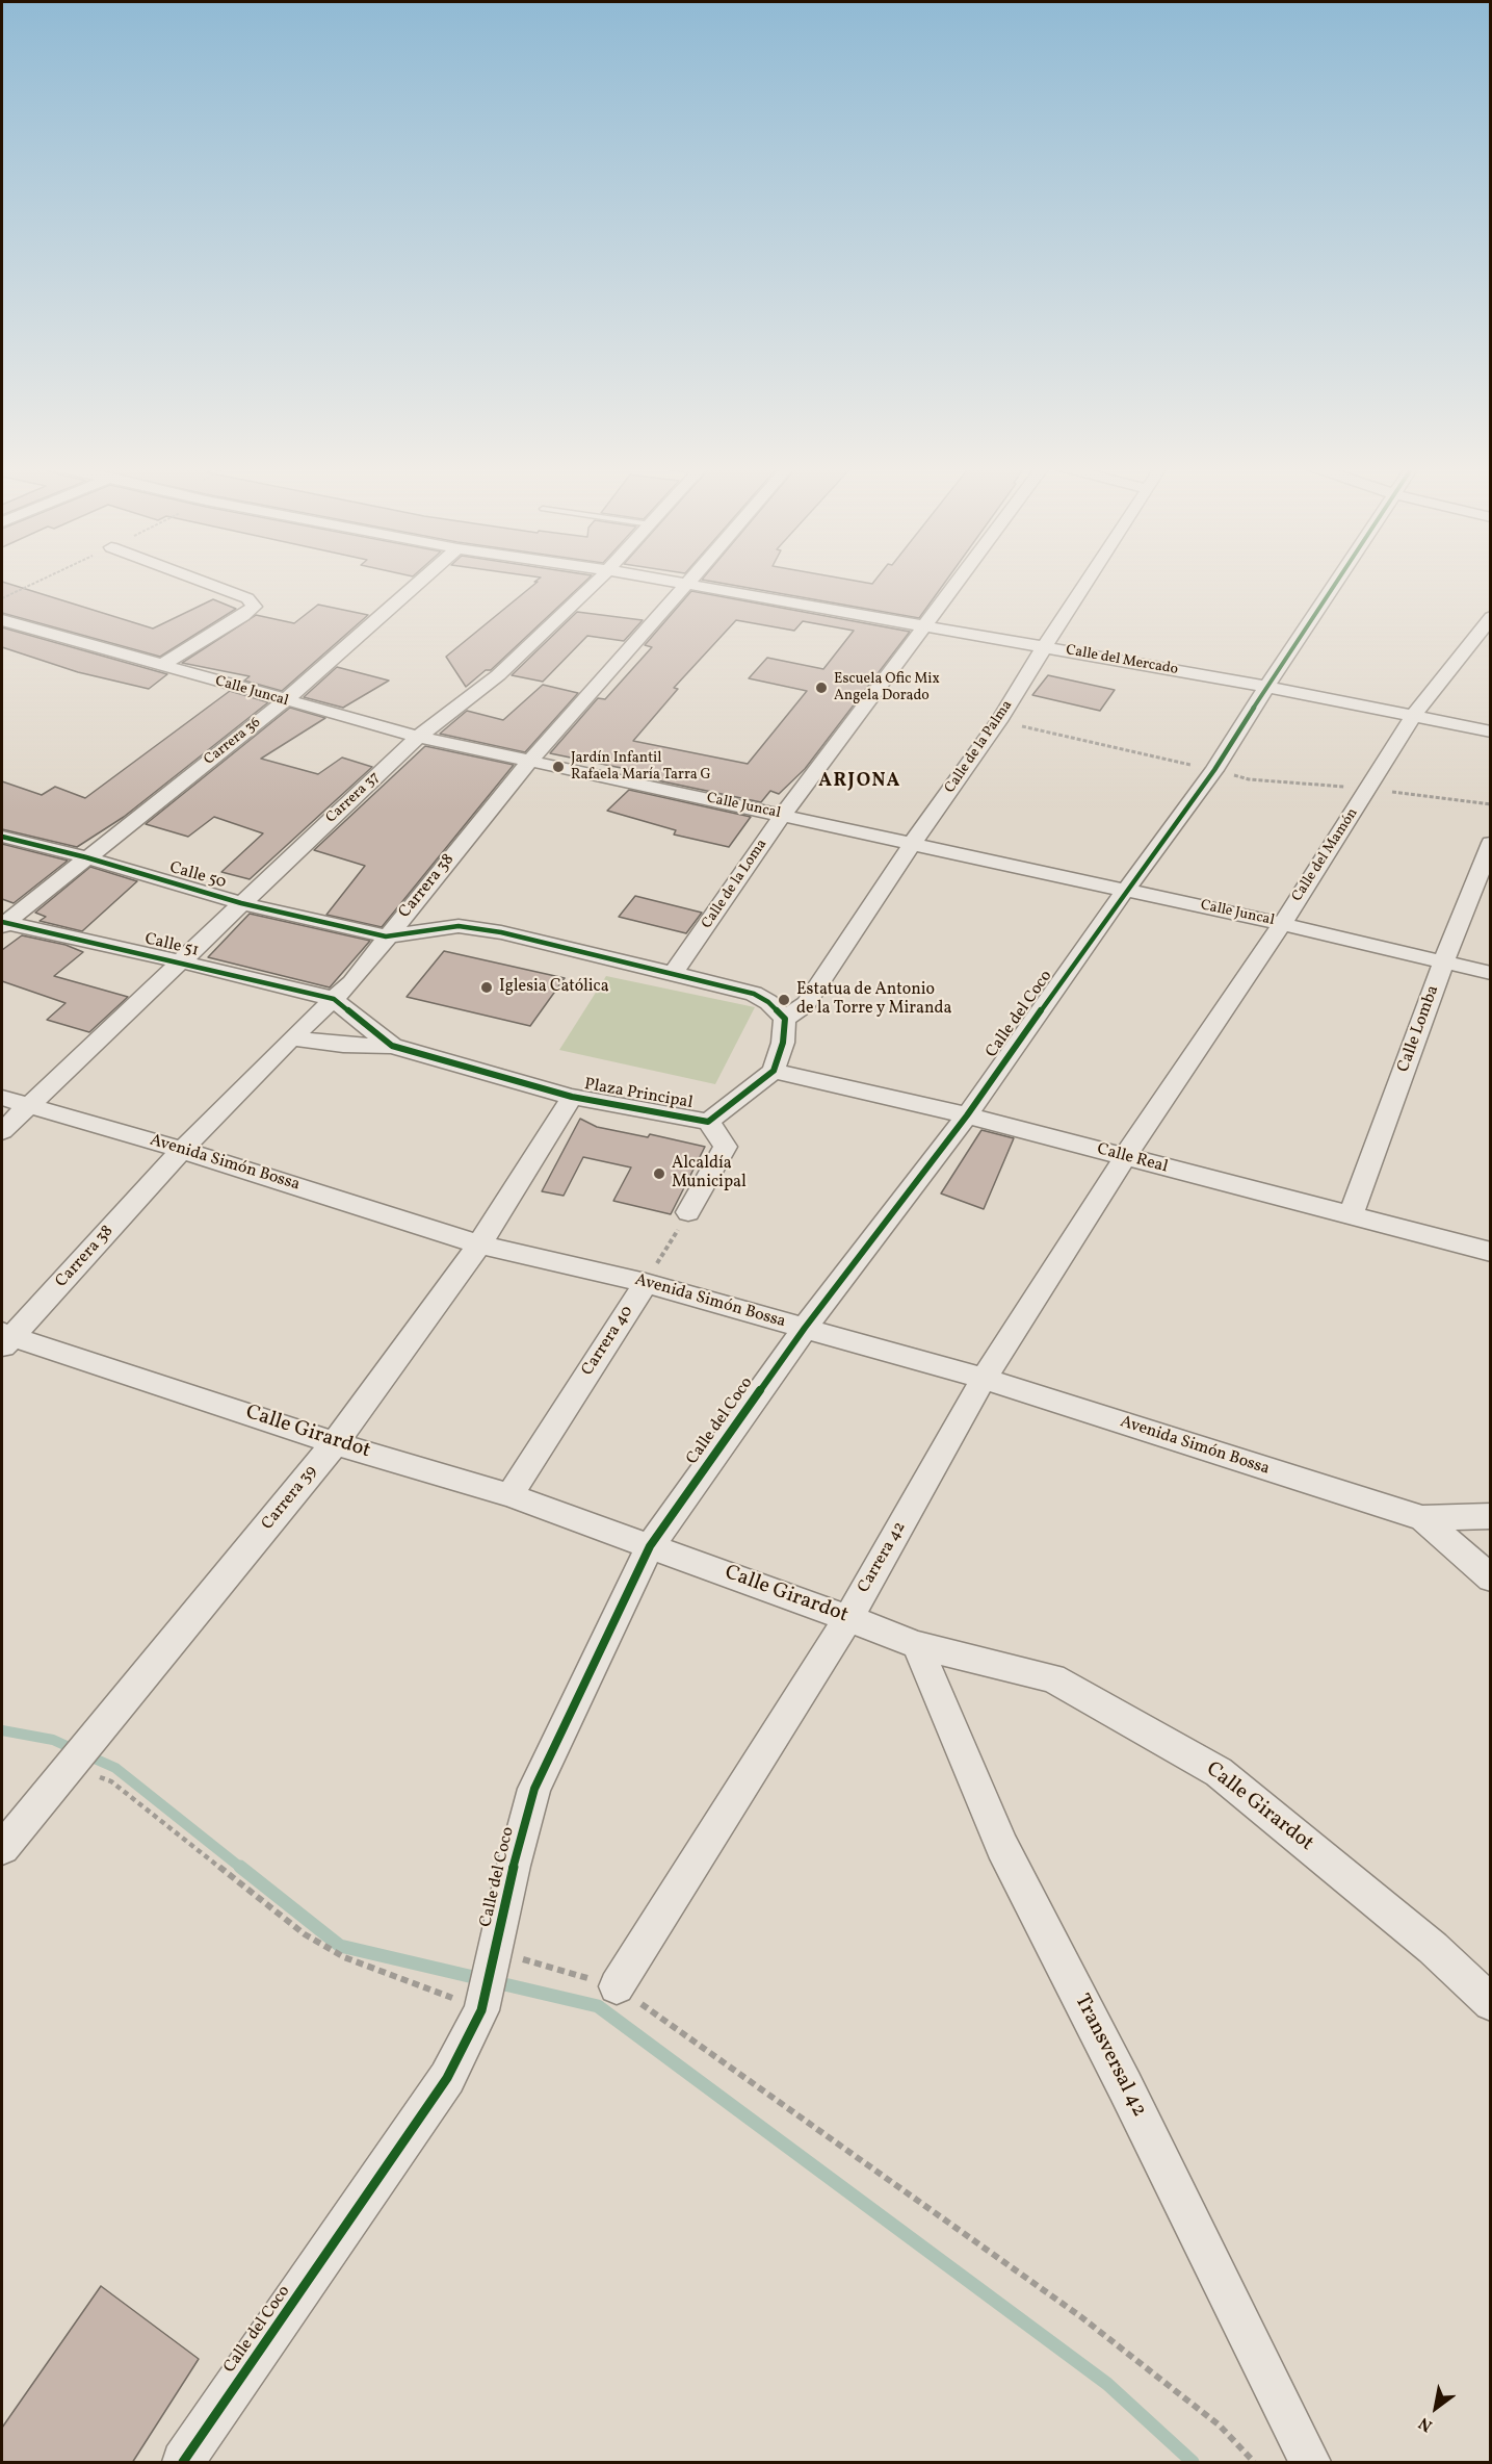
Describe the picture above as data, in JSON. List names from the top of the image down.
{
  "streets": {
    "street": [
      "Calle del Mercado",
      "Calle Juncal",
      "Carrera 36",
      "Calle de la Palma",
      "Carrera 37",
      "Calle del Mamón",
      "Calle 50",
      "Calle de la Loma",
      "Carrera 38",
      "Calle 51",
      "Calle del Coco",
      "Calle Lomba",
      "Plaza Principal",
      "Calle Real",
      "Avenida Simón Bossa",
      "Carrera 40",
      "Calle Girardot",
      "Carrera 39",
      "Carrera 42",
      "Transversal 42"
    ]
  },
  "crossings": [
    ["Calle del Mercado", "Calle de la Palma"],
    ["Calle del Mercado", "Calle del Mamón"],
    ["Calle del Mercado", "Calle de la Loma"],
    ["Calle del Mercado", "Carrera 38"],
    ["Calle del Mercado", "Calle del Coco"],
    ["Calle Juncal", "Carrera 36"],
    ["Calle Juncal", "Calle de la Palma"],
    ["Calle Juncal", "Carrera 37"],
    ["Calle Juncal", "Calle del Mamón"],
    ["Calle Juncal", "Calle de la Loma"],
    ["Calle Juncal", "Carrera 38"],
    ["Calle Juncal", "Calle del Coco"],
    ["Calle Juncal", "Calle Lomba"],
    ["Carrera 36", "Calle 50"],
    ["Carrera 36", "Calle 51"],
    ["Carrera 37", "Calle 50"],
    ["Carrera 37", "Calle 51"],
    ["Carrera 37", "Avenida Simón Bossa"],
    ["Calle del Mamón", "Calle Real"],
    ["Calle del Mamón", "Carrera 42"],
    ["Calle 50", "Carrera 38"],
    ["Carrera 38", "Calle 51"],
    ["Carrera 38", "Plaza Principal"],
    ["Carrera 38", "Avenida Simón Bossa"],
    ["Carrera 38", "Calle Girardot"],
    ["Calle 51", "Plaza Principal"],
    ["Calle del Coco", "Calle Real"],
    ["Calle del Coco", "Avenida Simón Bossa"],
    ["Calle del Coco", "Calle Girardot"],
    ["Calle Lomba", "Calle Real"],
    ["Plaza Principal", "Calle Real"],
    ["Plaza Principal", "Carrera 39"],
    ["Calle Real", "Carrera 42"],
    ["Avenida Simón Bossa", "Carrera 40"],
    ["Avenida Simón Bossa", "Carrera 39"],
    ["Avenida Simón Bossa", "Carrera 42"],
    ["Carrera 40", "Calle Girardot"],
    ["Calle Girardot", "Carrera 39"],
    ["Calle Girardot", "Carrera 42"],
    ["Calle Girardot", "Transversal 42"]
  ],
  "districts": ["ARJONA"],
  "places": [
    "Escuela Ofic Mix Angela Dorado",
    "Jardín Infantil Rafaela María Tarra G",
    "Iglesia Católica",
    "Estatua de Antonio de la Torre y Miranda",
    "Alcaldía Municipal"
  ],
  "north": "bottom left"
}
